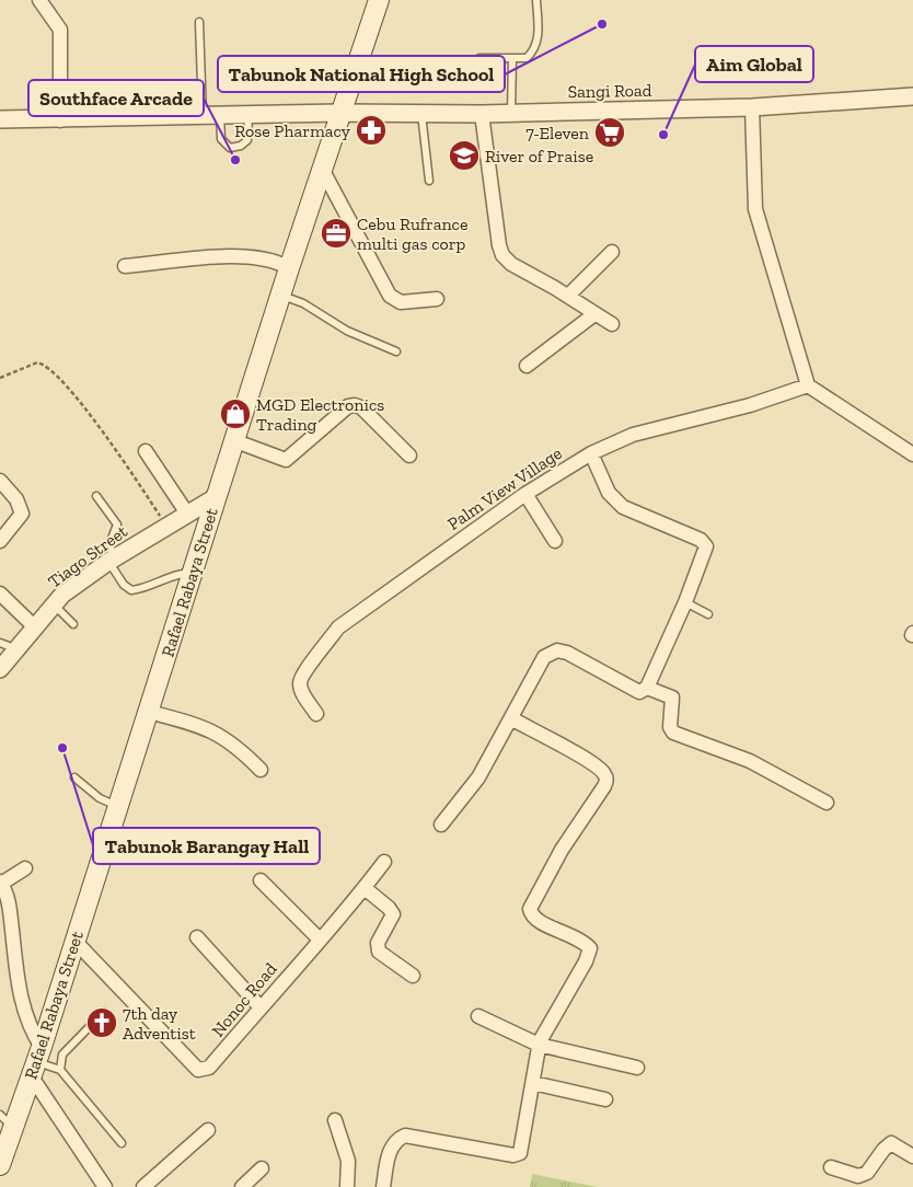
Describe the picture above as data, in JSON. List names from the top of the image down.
{
  "streets": {
    "main road": ["Rafael Rabaya Street"],
    "street": [
      "Sangi Road",
      "Palm View Village",
      "Tiago Street",
      "Nonoc Road"
    ]
  },
  "crossings": [
    ["Sangi Road", "Rafael Rabaya Street"],
    ["Tiago Street", "Rafael Rabaya Street"],
    ["Rafael Rabaya Street", "Nonoc Road"]
  ],
  "places": {
    "other": [
      "Tabunok National High School",
      "Aim Global",
      "Southface Arcade",
      "Tabunok Barangay Hall"
    ],
    "pharmacy": ["Rose Pharmacy"],
    "supermarket": ["7-Eleven"],
    "school or university": ["River of Praise"],
    "office": ["Cebu Rufrance multi gas corp"],
    "shop": ["MGD Electronics Trading"],
    "church": ["7th day Adventist"]
  }
}
